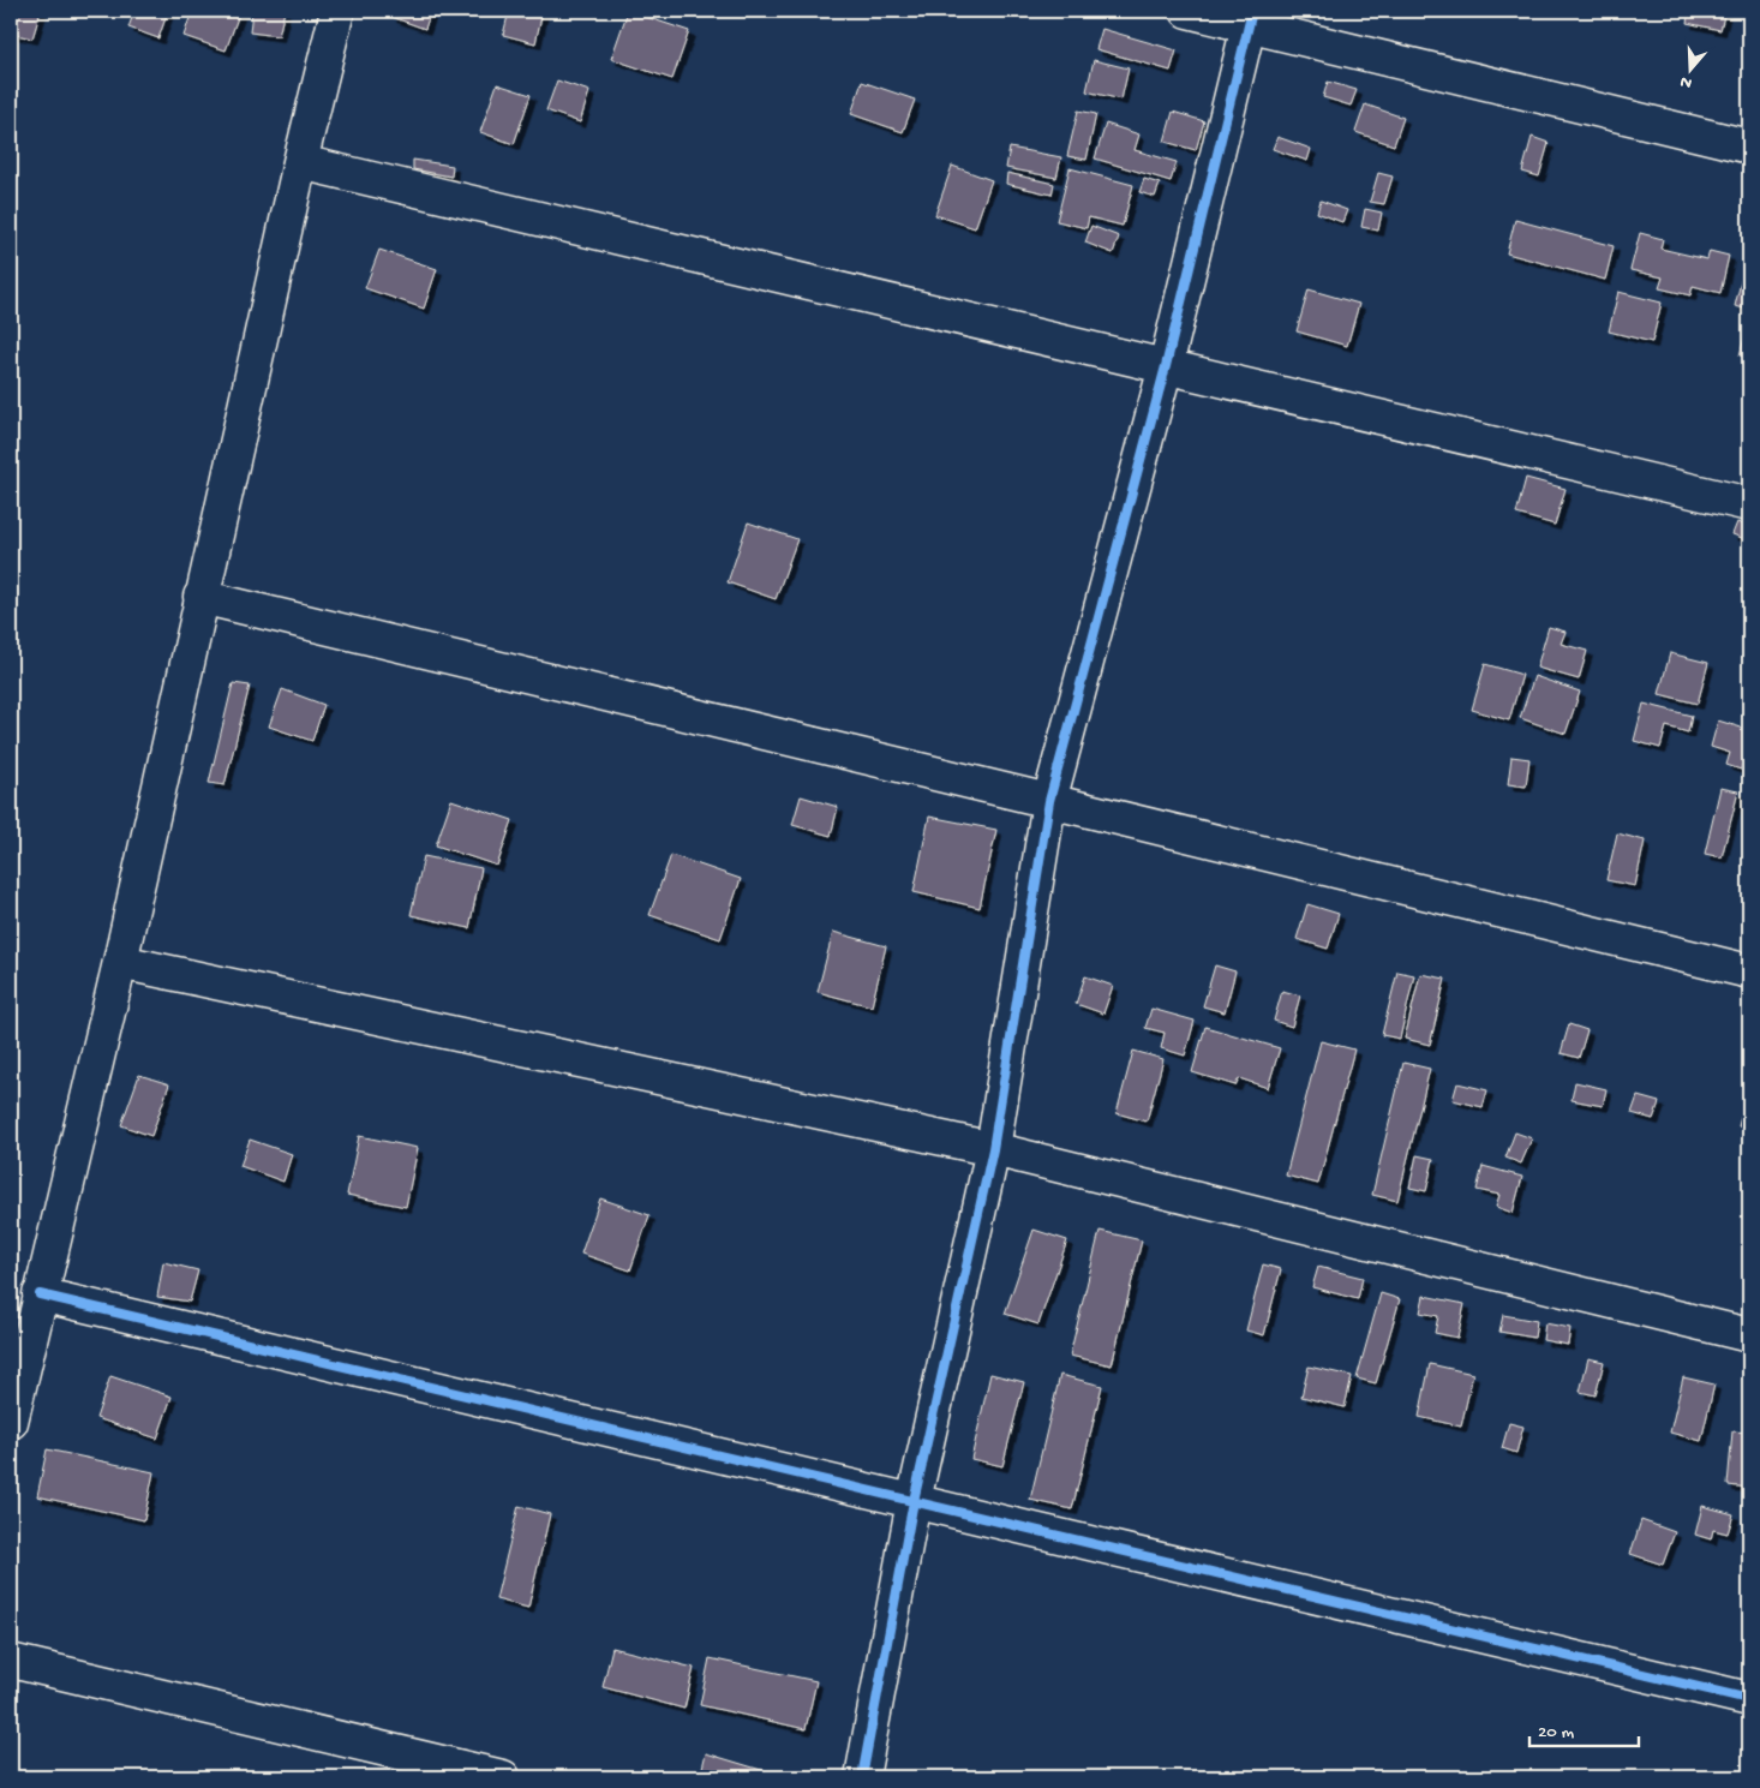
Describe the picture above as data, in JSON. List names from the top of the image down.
{
  "scale_bar": "20 m",
  "north": "bottom"
}
